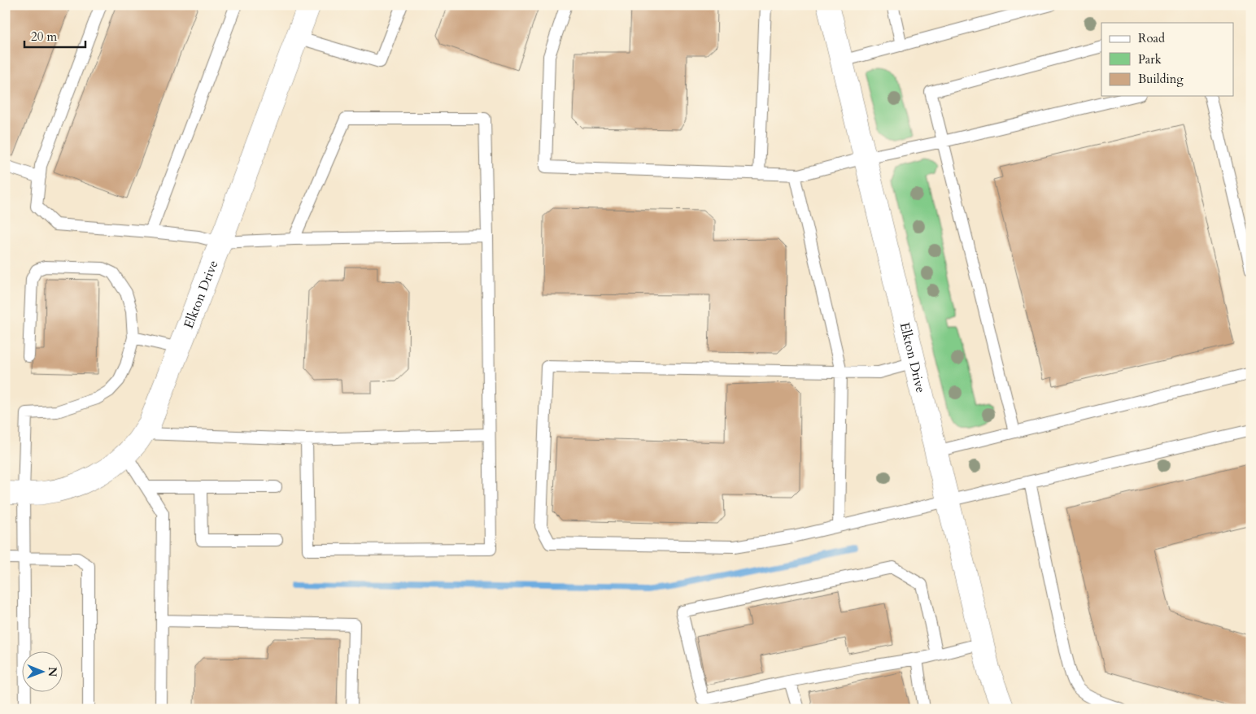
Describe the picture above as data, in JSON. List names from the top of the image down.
{
  "streets": {
    "street": ["Elkton Drive"]
  },
  "legend": ["Road", "Park", "Building"],
  "scale_bar": "20 m",
  "north": "right"
}
